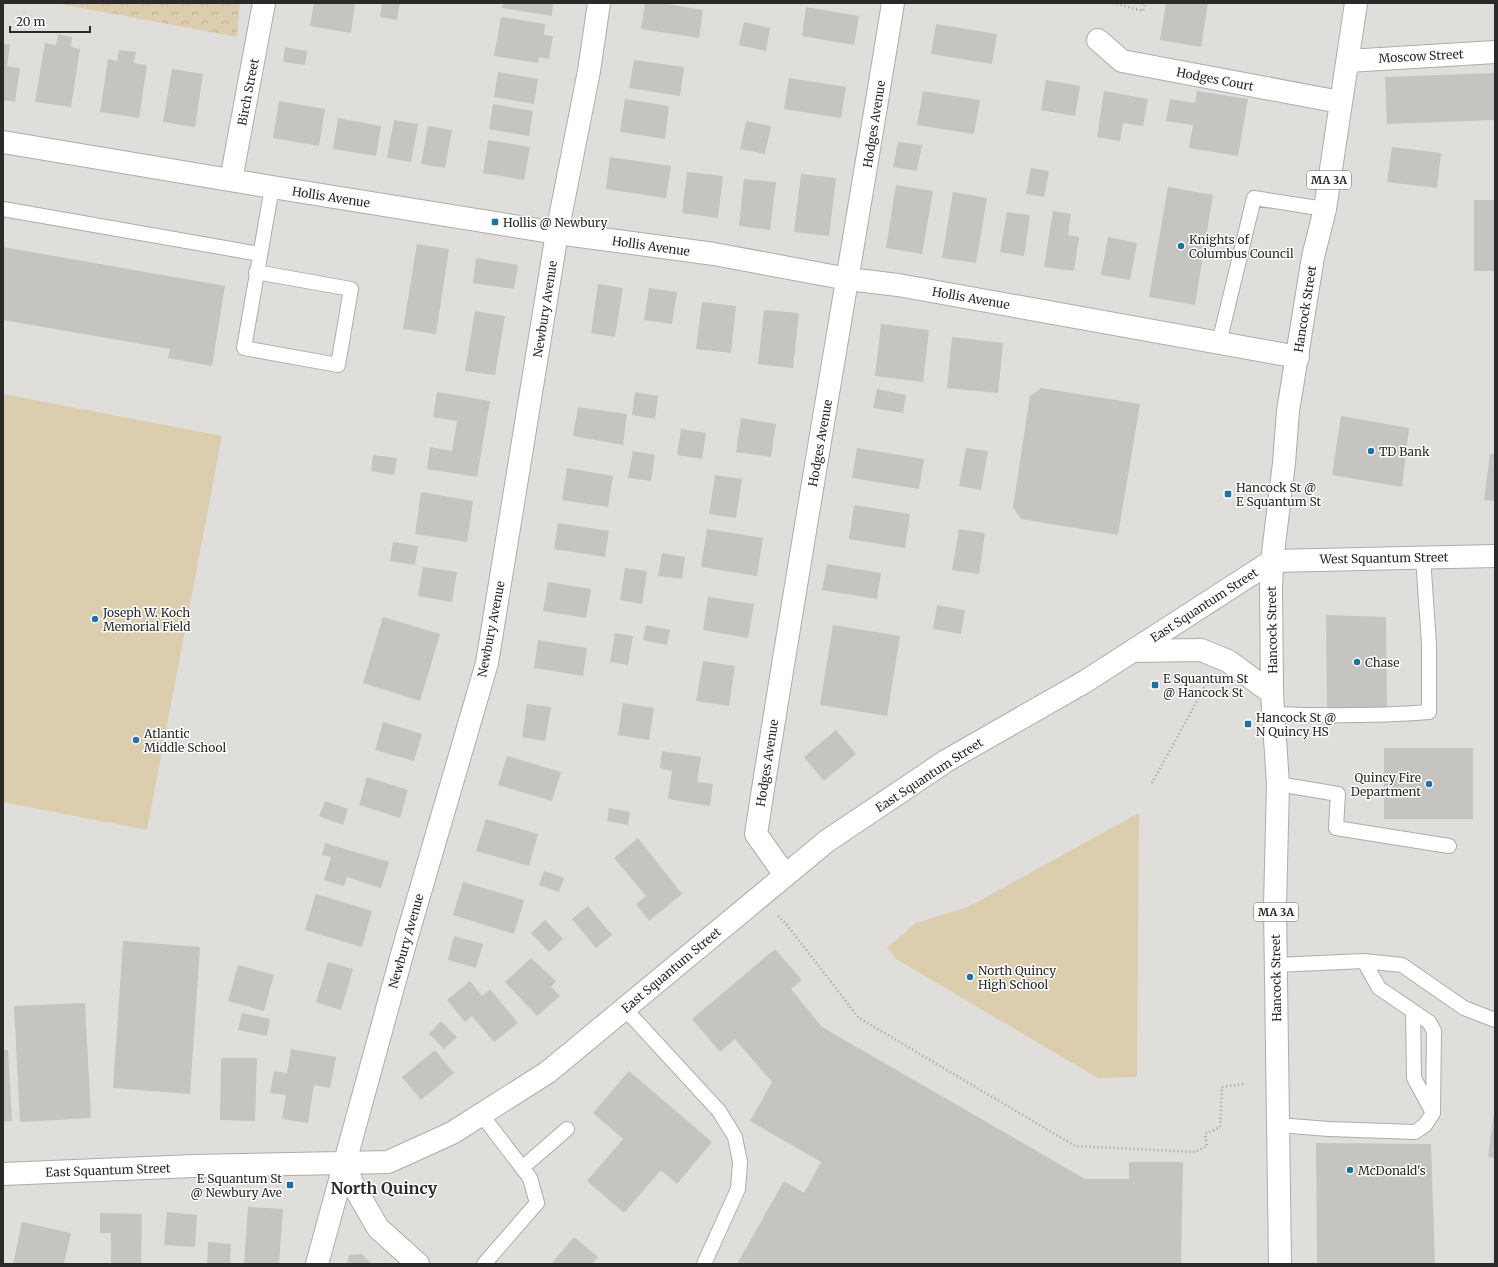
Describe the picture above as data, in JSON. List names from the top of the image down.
{
  "streets": {
    "street": [
      "Moscow Street",
      "Hodges Court",
      "Birch Street",
      "Hodges Avenue",
      "MA 3A",
      "Hollis Avenue",
      "Newbury Avenue",
      "Hancock Street",
      "West Squantum Street",
      "East Squantum Street"
    ]
  },
  "crossings": [
    ["Moscow Street", "Hancock Street"],
    ["Hodges Court", "Hancock Street"],
    ["Birch Street", "Hollis Avenue"],
    ["Hodges Avenue", "Hollis Avenue"],
    ["Hodges Avenue", "East Squantum Street"],
    ["Hollis Avenue", "Newbury Avenue"],
    ["Hollis Avenue", "Hancock Street"],
    ["Newbury Avenue", "East Squantum Street"],
    ["Hancock Street", "West Squantum Street"],
    ["Hancock Street", "East Squantum Street"],
    ["West Squantum Street", "East Squantum Street"]
  ],
  "districts": ["North Quincy"],
  "places": {
    "transit": [
      "Hollis @ Newbury",
      "Hancock St @ E Squantum St",
      "E Squantum St @ Hancock St",
      "Hancock St @ N Quincy HS",
      "E Squantum St @ Newbury Ave"
    ],
    "other": [
      "Knights of Columbus Council",
      "TD Bank",
      "Joseph W. Koch Memorial Field",
      "Chase",
      "Atlantic Middle School",
      "Quincy Fire Department",
      "North Quincy High School",
      "McDonald's"
    ]
  },
  "scale_bar": "20 m"
}
